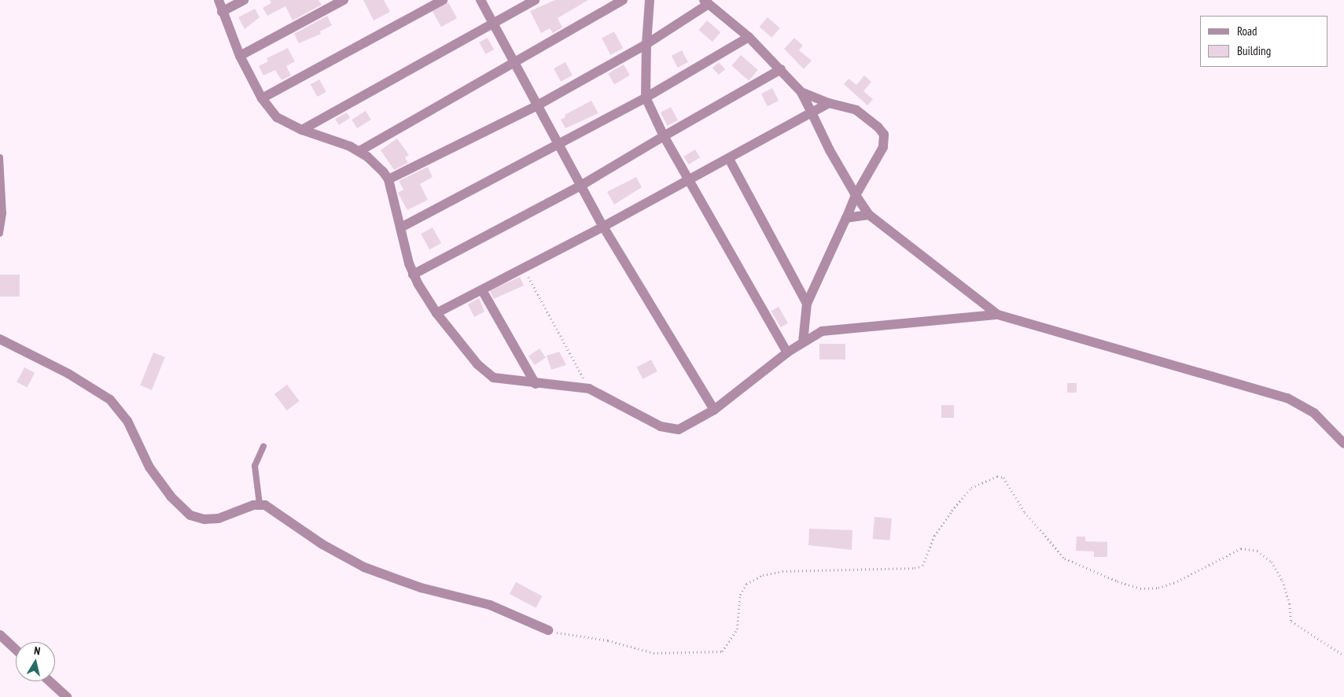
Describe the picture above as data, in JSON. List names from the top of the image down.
{
  "legend": ["Road", "Building"],
  "north": "top"
}
